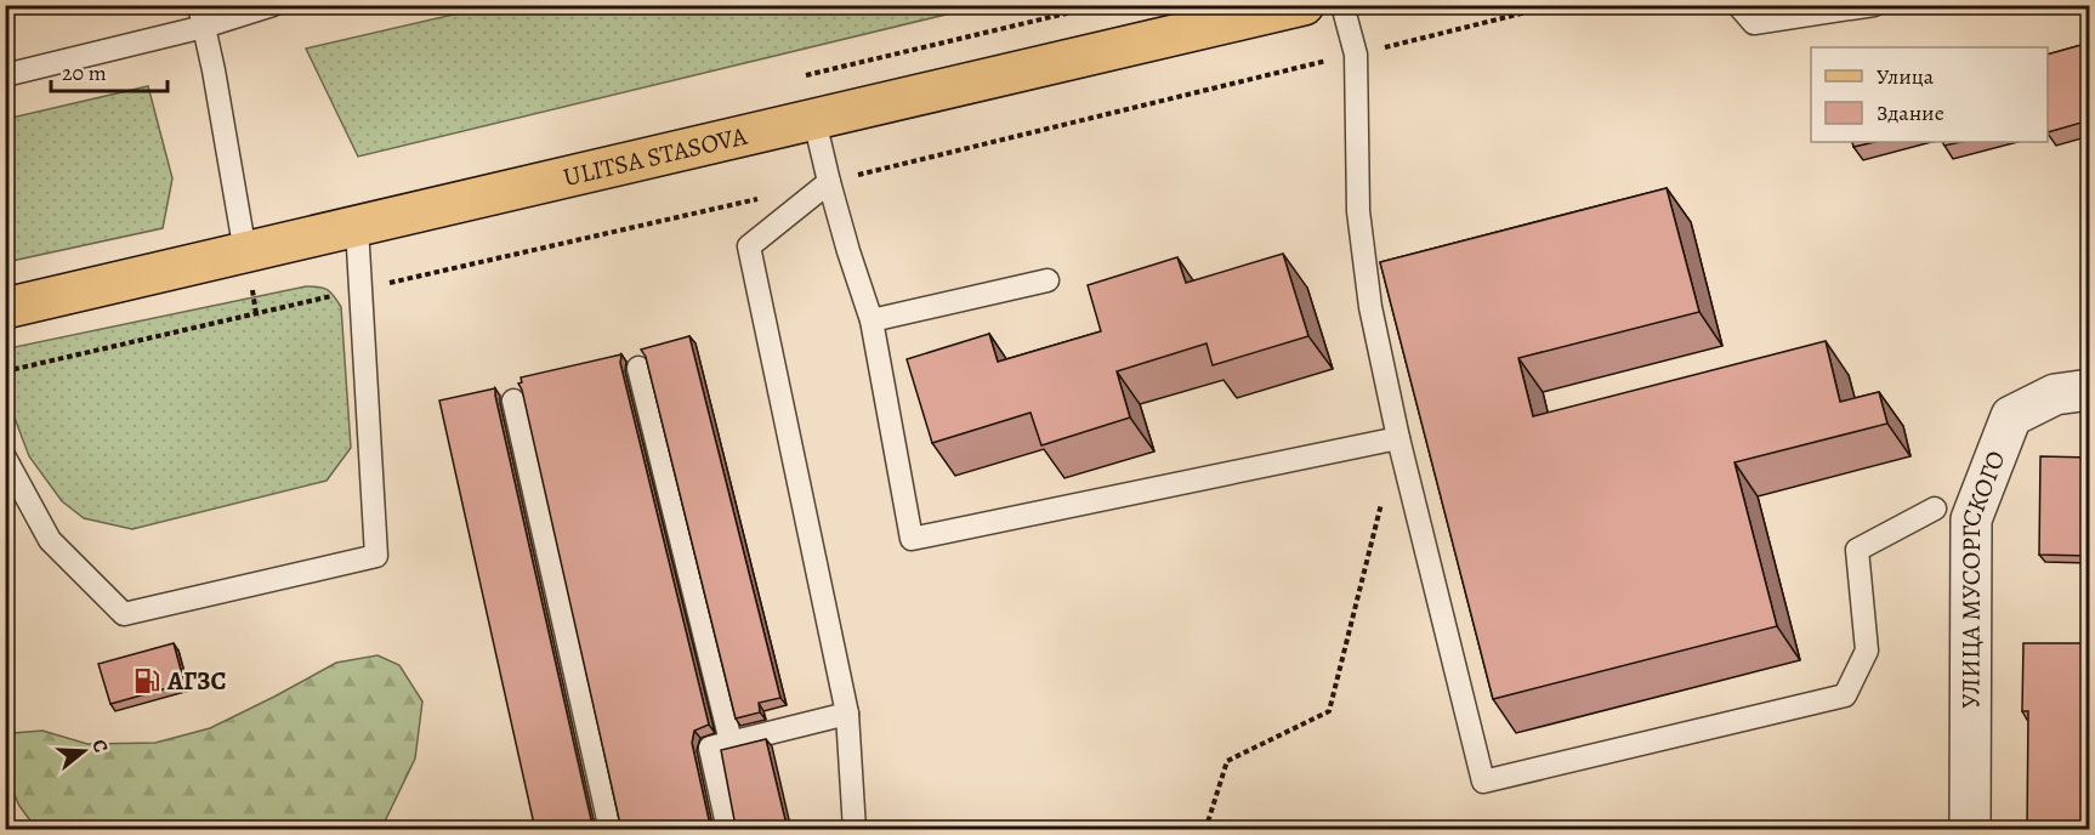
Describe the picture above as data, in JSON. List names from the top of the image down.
{
  "streets": {
    "main road": ["ULITSA STASOVA"],
    "street": ["УЛИЦА МУСОРГСКОГО"]
  },
  "places": {
    "fuel station": ["АГЗС"]
  },
  "legend": ["Улица", "Здание"],
  "scale_bar": "20 m",
  "north": "right"
}
